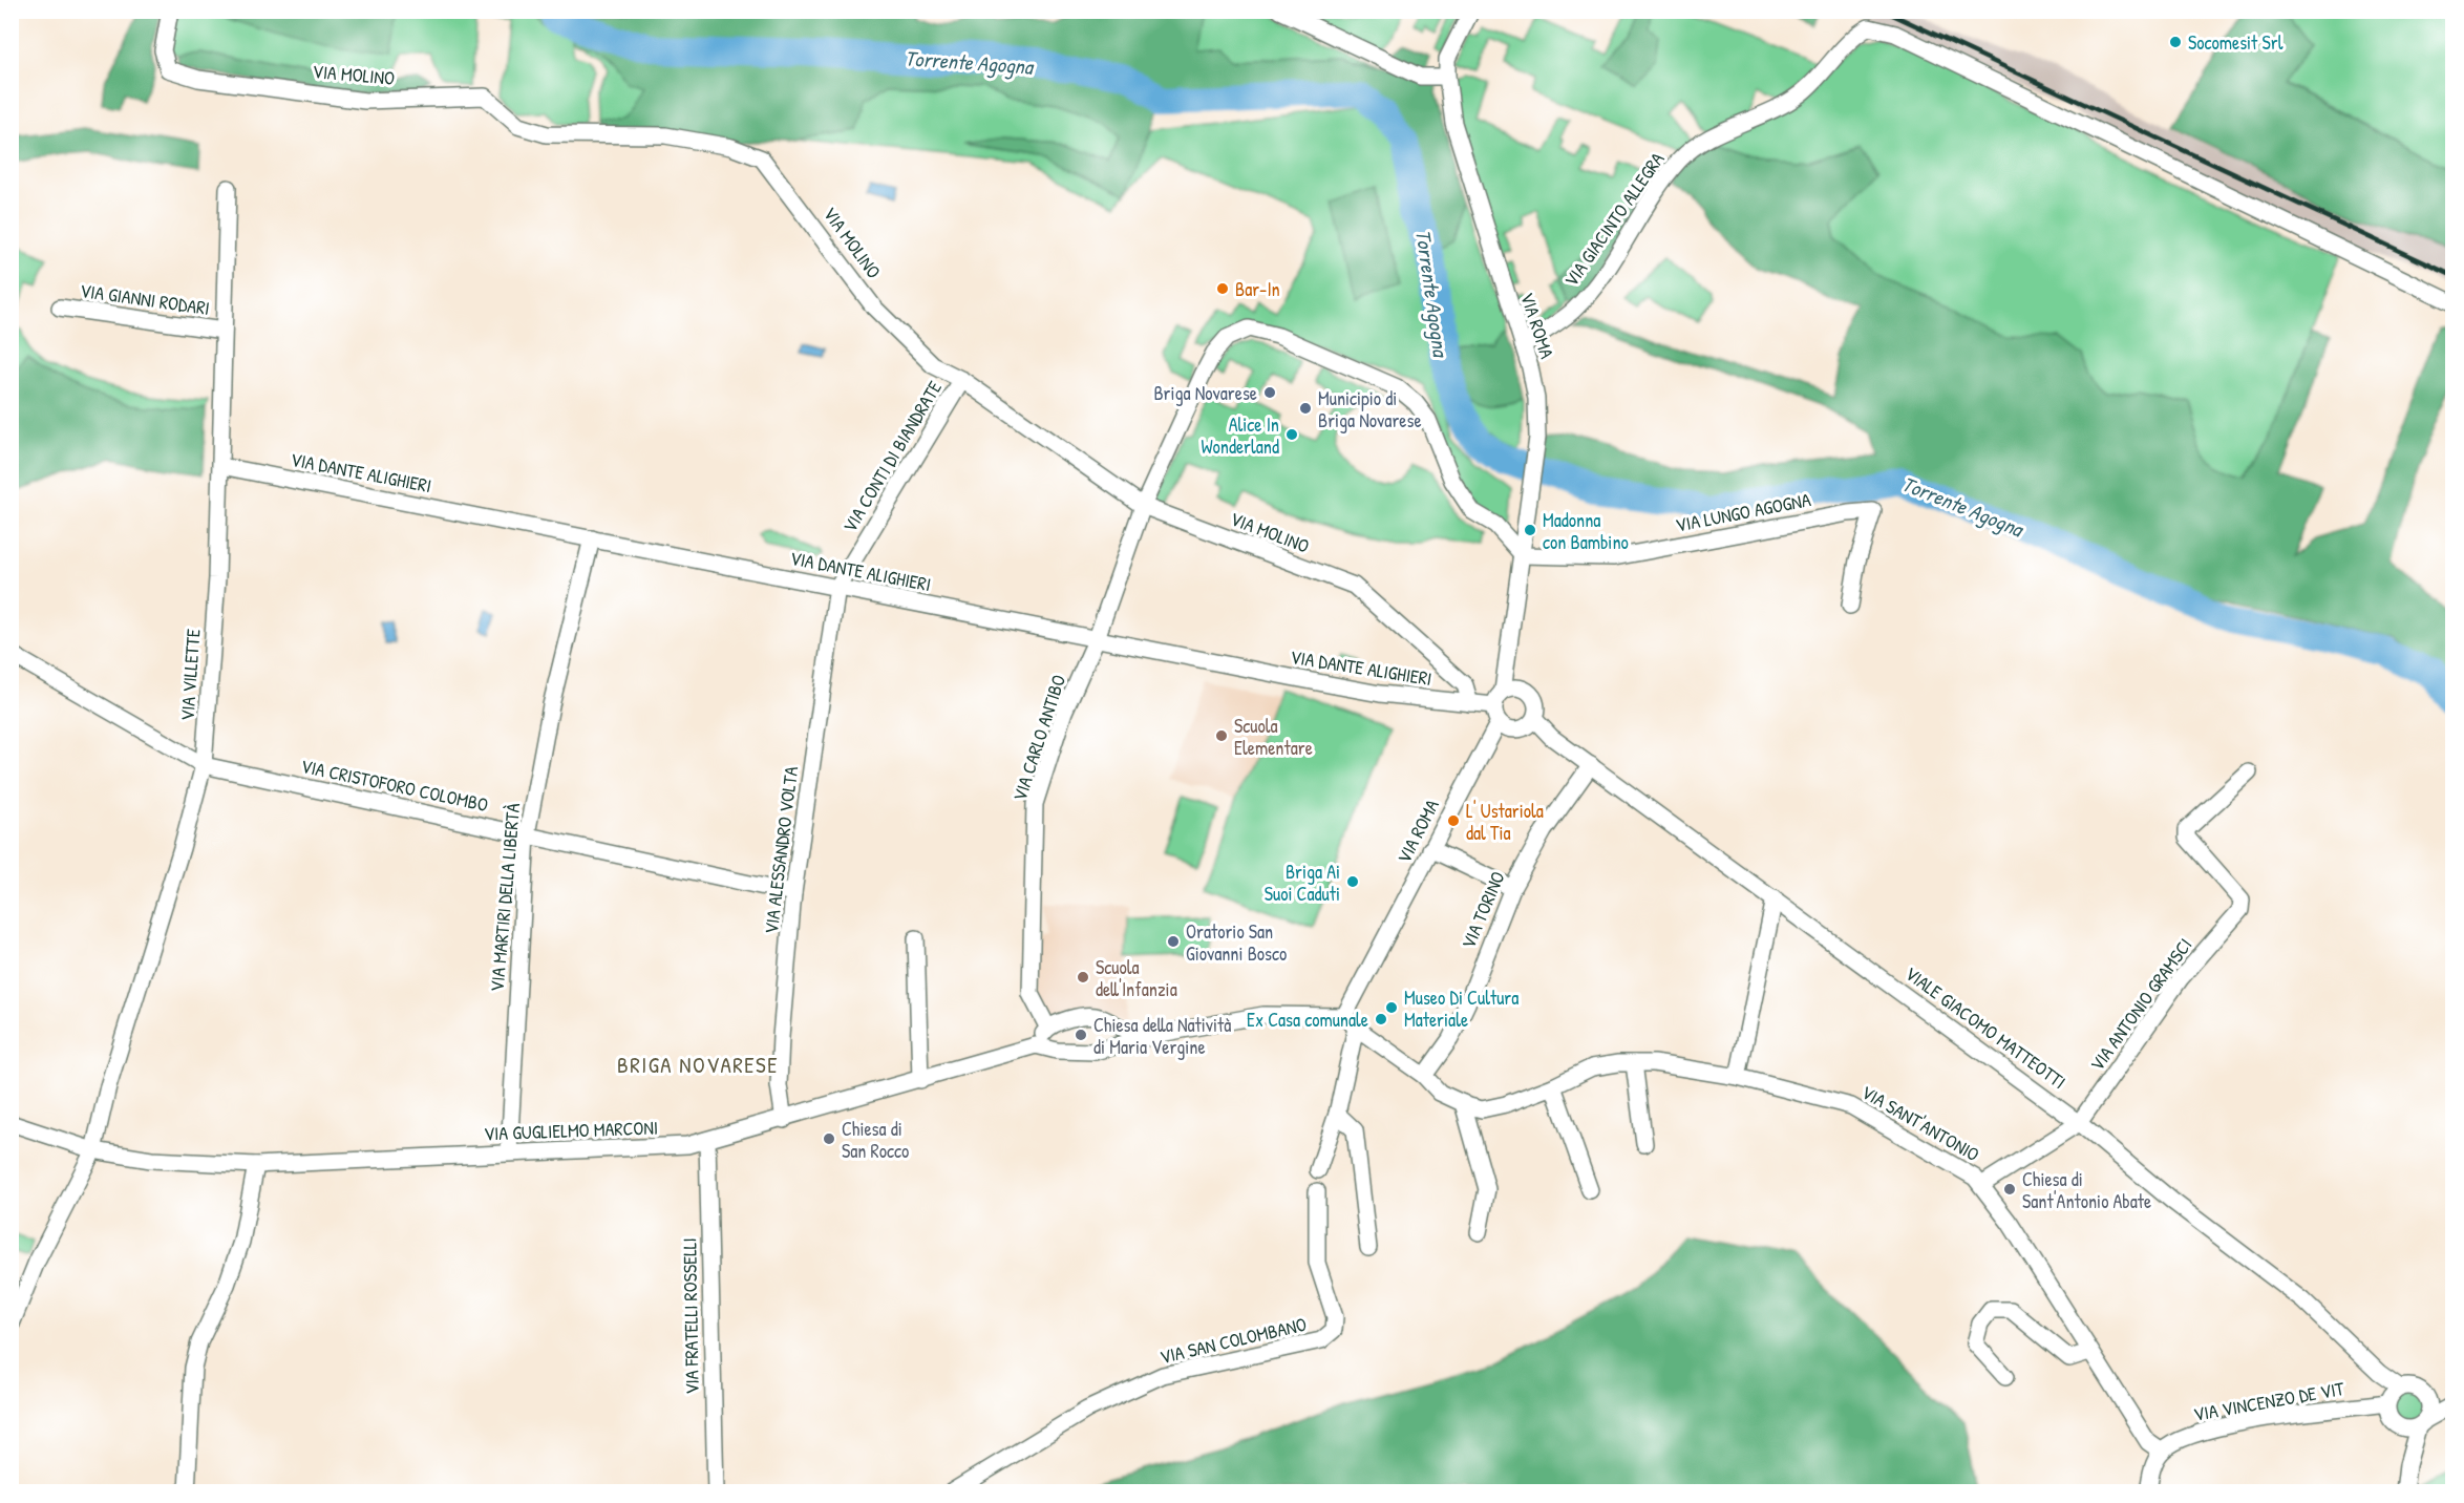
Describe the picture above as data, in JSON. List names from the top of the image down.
{
  "streets": {
    "street": [
      "VIA MOLINO",
      "VIA GIACINTO ALLEGRA",
      "VIA GIANNI RODARI",
      "VIA ROMA",
      "VIA CONTI DI BIANDRATE",
      "VIA DANTE ALIGHIERI",
      "VIA LUNGO AGOGNA",
      "VIA VILLETTE",
      "VIA CARLO ANTIBO",
      "VIA CRISTOFORO COLOMBO",
      "VIA ALESSANDRO VOLTA",
      "VIA MARTIRI DELLA LIBERTÀ",
      "VIA TORINO",
      "VIA ANTONIO GRAMSCI",
      "VIALE GIACOMO MATTEOTTI",
      "VIA SANT'ANTONIO",
      "VIA GUGLIELMO MARCONI",
      "VIA FRATELLI ROSSELLI",
      "VIA SAN COLOMBANO",
      "VIA VINCENZO DE VIT"
    ]
  },
  "crossings": [
    ["VIA MOLINO", "VIA CONTI DI BIANDRATE"],
    ["VIA MOLINO", "VIA DANTE ALIGHIERI"],
    ["VIA MOLINO", "VIA CARLO ANTIBO"],
    ["VIA GIACINTO ALLEGRA", "VIA ROMA"],
    ["VIA GIANNI RODARI", "VIA VILLETTE"],
    ["VIA ROMA", "VIA DANTE ALIGHIERI"],
    ["VIA ROMA", "VIA LUNGO AGOGNA"],
    ["VIA ROMA", "VIA CARLO ANTIBO"],
    ["VIA ROMA", "VIALE GIACOMO MATTEOTTI"],
    ["VIA ROMA", "VIA SANT'ANTONIO"],
    ["VIA ROMA", "VIA GUGLIELMO MARCONI"],
    ["VIA CONTI DI BIANDRATE", "VIA DANTE ALIGHIERI"],
    ["VIA CONTI DI BIANDRATE", "VIA ALESSANDRO VOLTA"],
    ["VIA DANTE ALIGHIERI", "VIA VILLETTE"],
    ["VIA DANTE ALIGHIERI", "VIA CARLO ANTIBO"],
    ["VIA DANTE ALIGHIERI", "VIA ALESSANDRO VOLTA"],
    ["VIA DANTE ALIGHIERI", "VIA MARTIRI DELLA LIBERTÀ"],
    ["VIA DANTE ALIGHIERI", "VIALE GIACOMO MATTEOTTI"],
    ["VIA LUNGO AGOGNA", "VIA CARLO ANTIBO"],
    ["VIA VILLETTE", "VIA CRISTOFORO COLOMBO"],
    ["VIA VILLETTE", "VIA GUGLIELMO MARCONI"],
    ["VIA CARLO ANTIBO", "VIA GUGLIELMO MARCONI"],
    ["VIA CRISTOFORO COLOMBO", "VIA ALESSANDRO VOLTA"],
    ["VIA CRISTOFORO COLOMBO", "VIA MARTIRI DELLA LIBERTÀ"],
    ["VIA ALESSANDRO VOLTA", "VIA GUGLIELMO MARCONI"],
    ["VIA MARTIRI DELLA LIBERTÀ", "VIA GUGLIELMO MARCONI"],
    ["VIA TORINO", "VIALE GIACOMO MATTEOTTI"],
    ["VIA TORINO", "VIA SANT'ANTONIO"],
    ["VIA ANTONIO GRAMSCI", "VIALE GIACOMO MATTEOTTI"],
    ["VIALE GIACOMO MATTEOTTI", "VIA VINCENZO DE VIT"],
    ["VIA SANT'ANTONIO", "VIA GUGLIELMO MARCONI"],
    ["VIA SANT'ANTONIO", "VIA VINCENZO DE VIT"],
    ["VIA GUGLIELMO MARCONI", "VIA FRATELLI ROSSELLI"]
  ],
  "districts": ["BRIGA NOVARESE"],
  "water": ["Torrente Agogna"],
  "places": [
    "Socomesit Srl",
    "Bar-In",
    "Briga Novarese",
    "Municipio di Briga Novarese",
    "Alice In Wonderland",
    "Madonna con Bambino",
    "Scuola Elementare",
    "L' Ustariola dal Tia",
    "Briga Ai Suoi Caduti",
    "Oratorio San Giovanni Bosco",
    "Scuola dell'Infanzia",
    "Museo Di Cultura Materiale",
    "Ex Casa comunale",
    "Chiesa della Natività di Maria Vergine",
    "Chiesa di San Rocco",
    "Chiesa di Sant'Antonio Abate"
  ]
}
